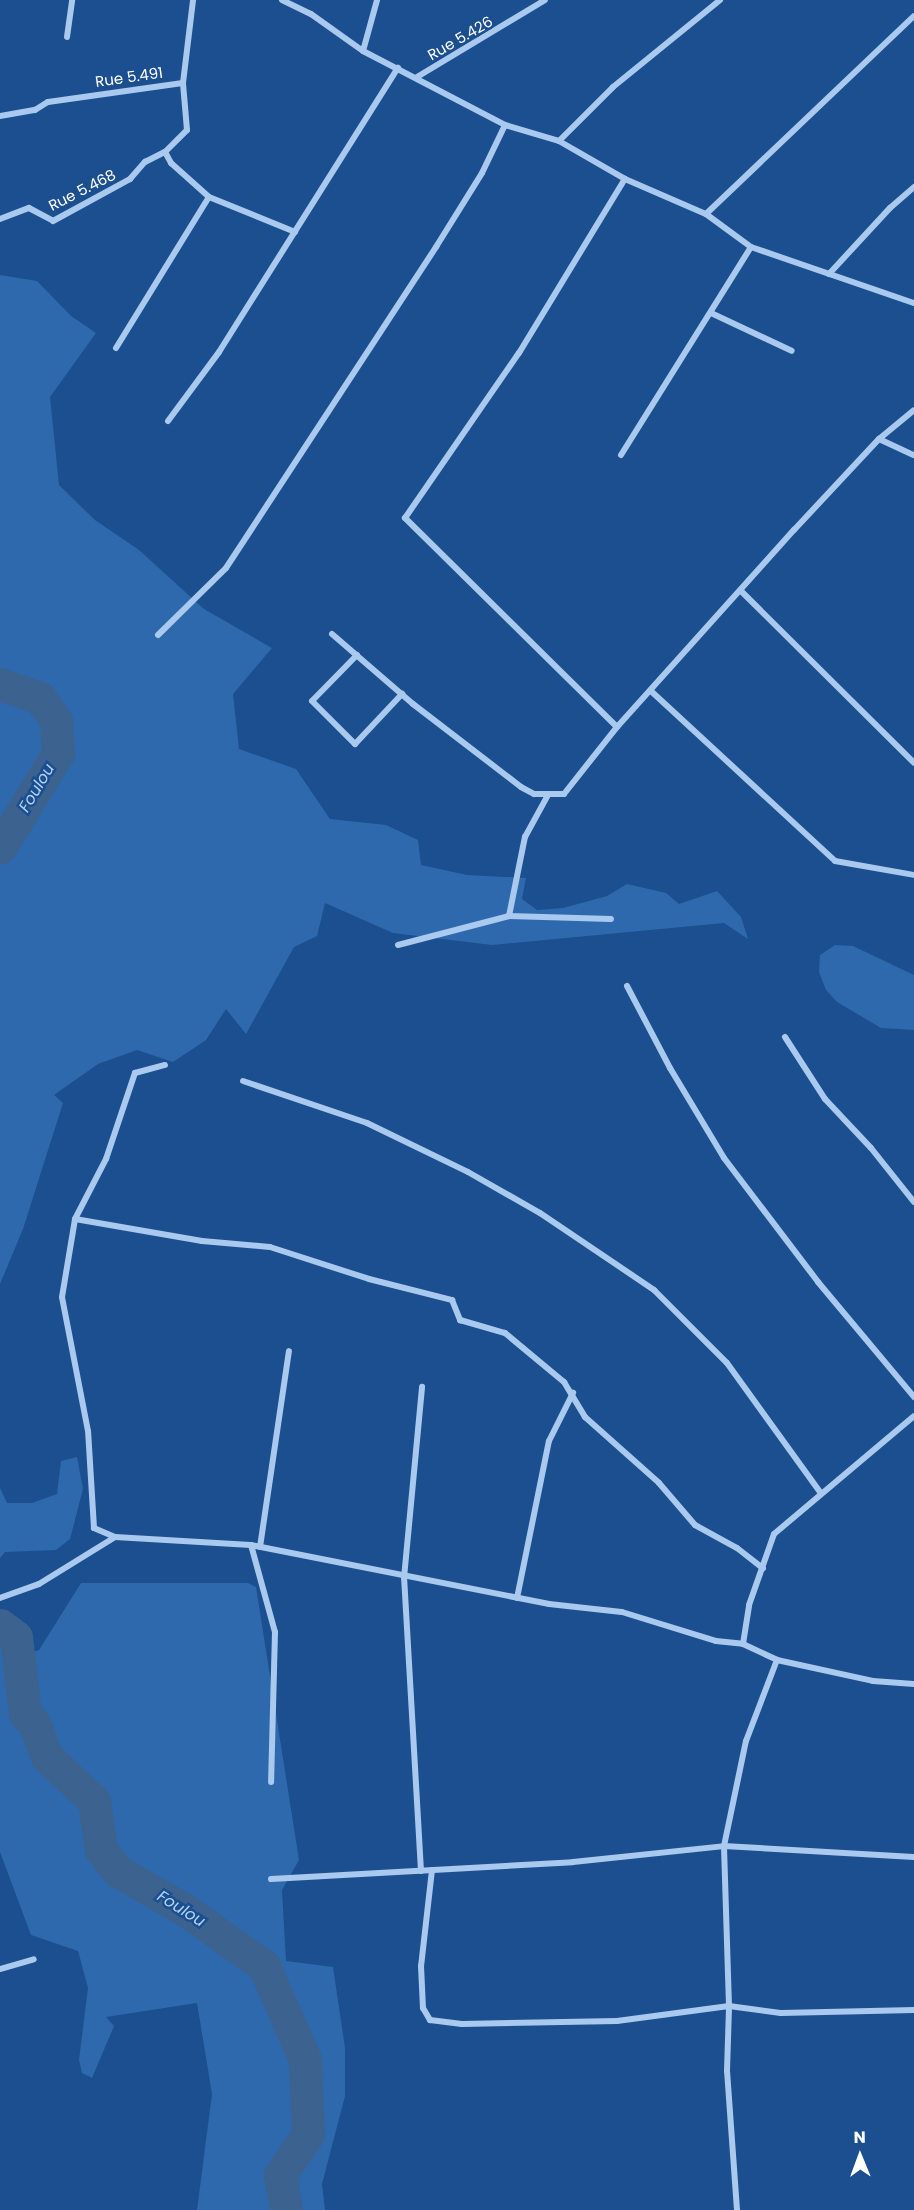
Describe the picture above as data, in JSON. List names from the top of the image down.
{
  "streets": {
    "street": ["Rue 5.426", "Rue 5.491", "Rue 5.468"]
  },
  "crossings": [
    ["Rue 5.491", "Rue 5.468"]
  ],
  "water": ["Foulou"],
  "north": "top"
}
